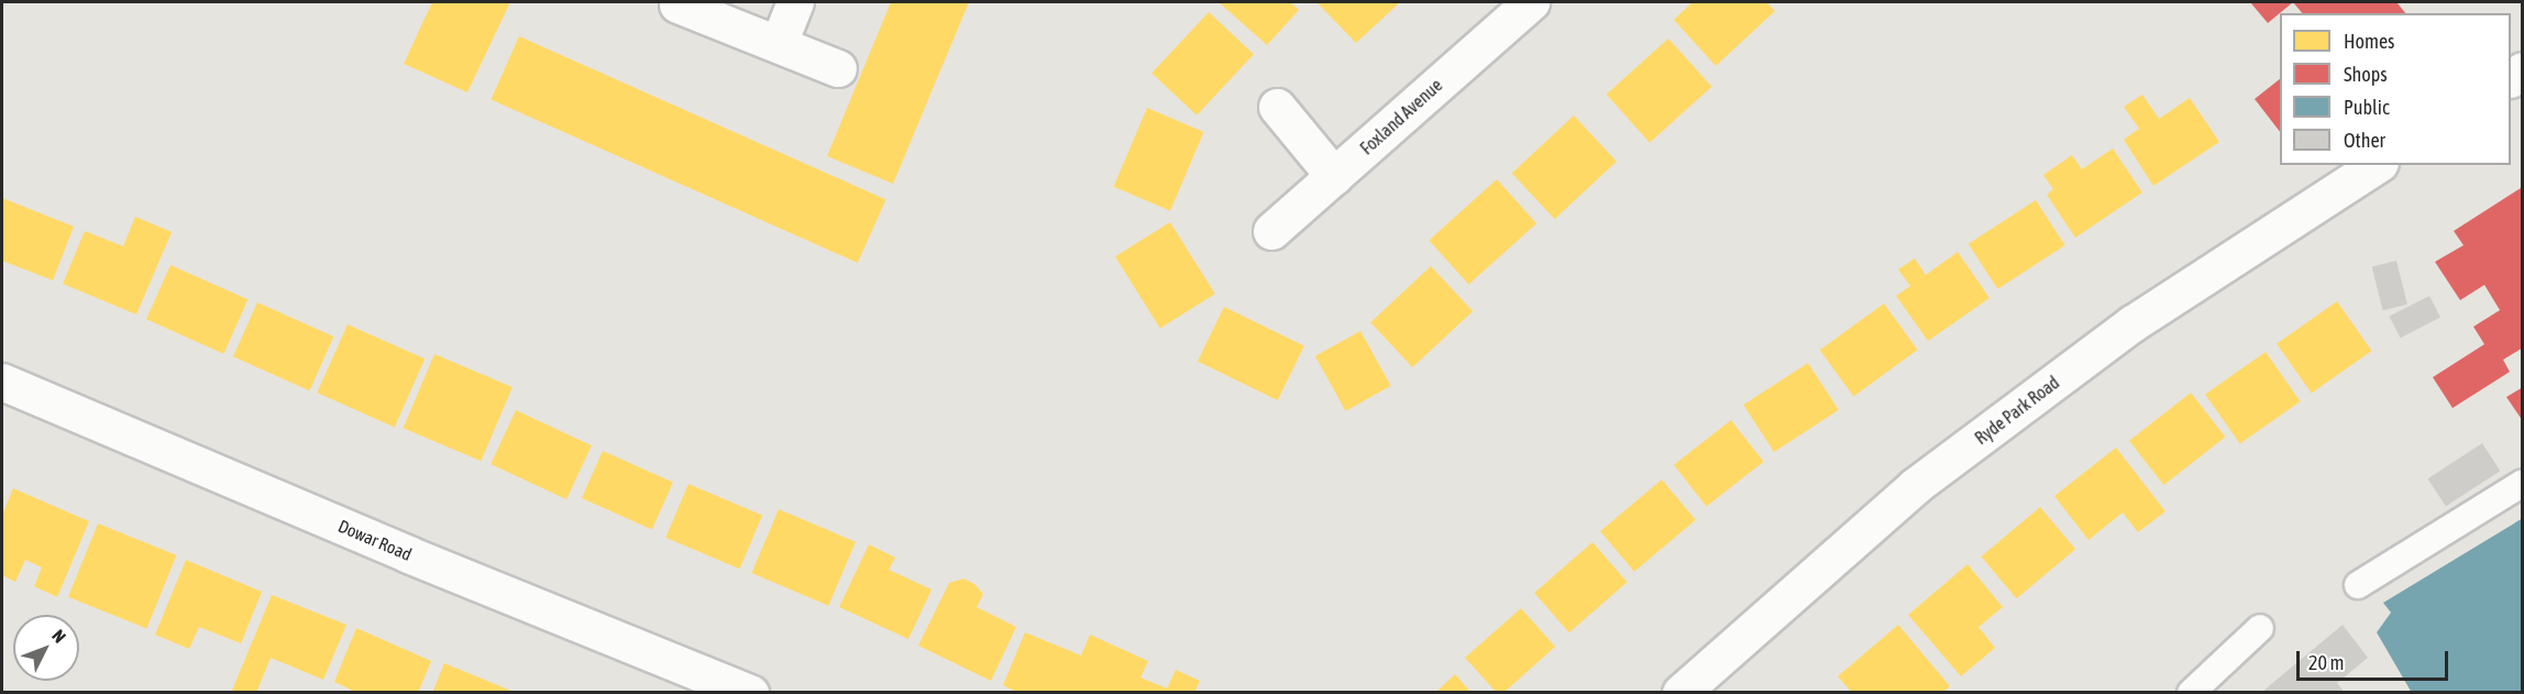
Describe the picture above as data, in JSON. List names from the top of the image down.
{
  "streets": {
    "street": ["Foxland Avenue", "Ryde Park Road", "Dowar Road"]
  },
  "legend": [
    "Homes",
    "Shops",
    "Public",
    "Other"
  ],
  "scale_bar": "20 m",
  "north": "top right"
}
